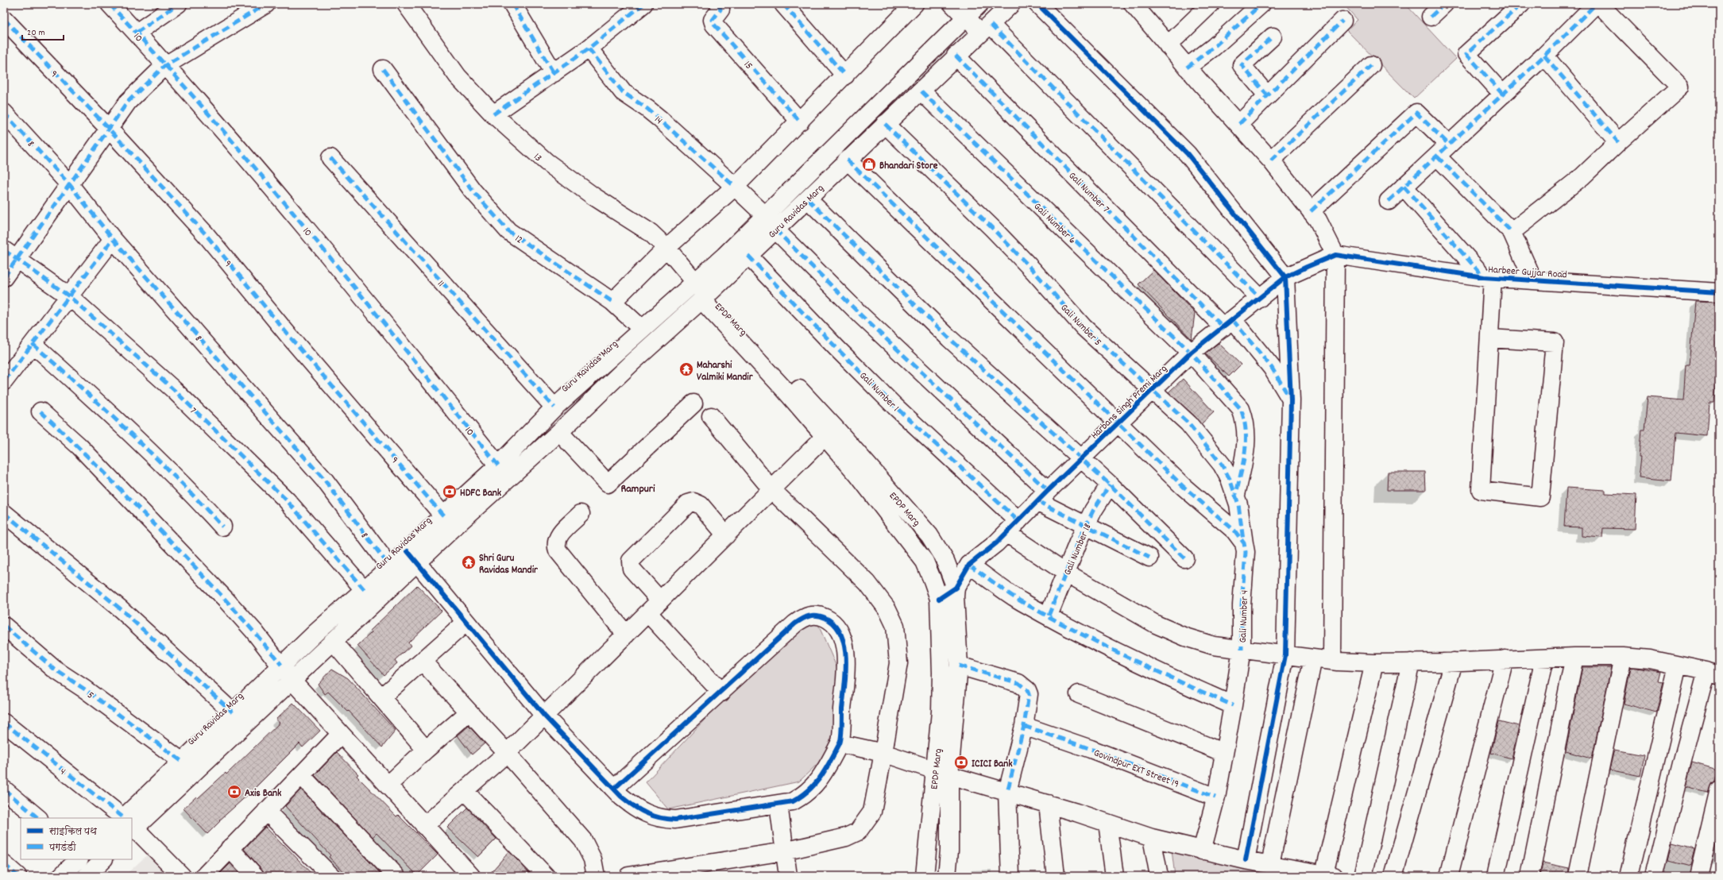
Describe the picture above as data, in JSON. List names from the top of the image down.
{
  "streets": {
    "street": [
      "10",
      "15",
      "9",
      "14",
      "8",
      "13",
      "Gali Number 7",
      "Guru Ravidas Marg",
      "Gali Number 6",
      "12",
      "Harbeer Gujjar Road",
      "11",
      "EPDP Marg",
      "Gali Number 5",
      "Gali Number 1",
      "Harbans Singh Premi Marg",
      "7",
      "Gali Number 18",
      "Gali Number 4",
      "5",
      "Govindpur EXT Street 19",
      "4"
    ]
  },
  "crossings": [
    ["10", "Guru Ravidas Marg"],
    ["9", "Guru Ravidas Marg"],
    ["14", "Guru Ravidas Marg"],
    ["8", "Guru Ravidas Marg"],
    ["13", "Guru Ravidas Marg"],
    ["13", "EPDP Marg"],
    ["Gali Number 7", "Guru Ravidas Marg"],
    ["Gali Number 7", "Harbans Singh Premi Marg"],
    ["Guru Ravidas Marg", "Gali Number 6"],
    ["Guru Ravidas Marg", "12"],
    ["Guru Ravidas Marg", "11"],
    ["Guru Ravidas Marg", "EPDP Marg"],
    ["Guru Ravidas Marg", "Gali Number 5"],
    ["Guru Ravidas Marg", "Gali Number 1"],
    ["Guru Ravidas Marg", "7"],
    ["Guru Ravidas Marg", "5"],
    ["Gali Number 6", "Gali Number 5"],
    ["Gali Number 6", "Harbans Singh Premi Marg"],
    ["Harbeer Gujjar Road", "Harbans Singh Premi Marg"],
    ["EPDP Marg", "Harbans Singh Premi Marg"],
    ["Gali Number 5", "Harbans Singh Premi Marg"],
    ["Gali Number 5", "Gali Number 4"],
    ["Gali Number 1", "Harbans Singh Premi Marg"],
    ["Gali Number 1", "Gali Number 18"],
    ["Gali Number 1", "Gali Number 4"],
    ["Gali Number 4", "Govindpur EXT Street 19"]
  ],
  "districts": ["Rampuri"],
  "places": {
    "shop": ["Bhandari Store"],
    "temple": ["Maharshi Valmiki Mandir", "Shri Guru Ravidas Mandir"],
    "bank": ["HDFC Bank", "ICICI Bank", "Axis Bank"]
  },
  "legend": ["साइकिल पथ", "पगडंडी"],
  "scale_bar": "20 m"
}
